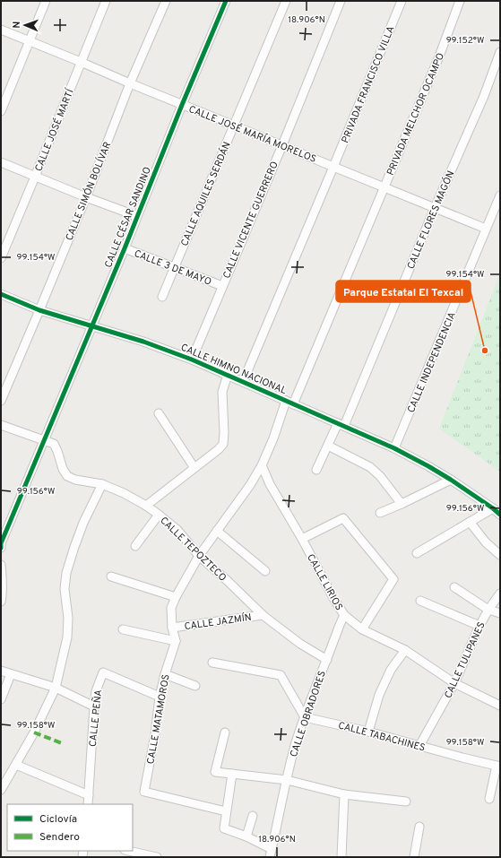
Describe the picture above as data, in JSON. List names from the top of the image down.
{
  "streets": {
    "street": [
      "PRIVADA FRANCISCO VILLA",
      "PRIVADA MELCHOR OCAMPO",
      "CALLE JOSÉ MARTÍ",
      "CALLE JOSÉ MARÍA MORELOS",
      "CALLE SIMÓN BOLÍVAR",
      "CALLE AQUILES SERDÁN",
      "CALLE CÉSAR SANDINO",
      "CALLE VICENTE GUERRERO",
      "CALLE FLORES MAGÓN",
      "CALLE 3 DE MAYO",
      "CALLE INDEPENDENCIA",
      "CALLE HIMNO NACIONAL",
      "CALLE TEPOZTECO",
      "CALLE LIRIOS",
      "CALLE JAZMÍN",
      "CALLE TULIPANES",
      "CALLE OBRADORES",
      "CALLE PEÑA",
      "CALLE MATAMOROS",
      "CALLE TABACHINES"
    ]
  },
  "crossings": [
    ["PRIVADA FRANCISCO VILLA", "CALLE JOSÉ MARÍA MORELOS"],
    ["PRIVADA FRANCISCO VILLA", "CALLE HIMNO NACIONAL"],
    ["PRIVADA MELCHOR OCAMPO", "CALLE JOSÉ MARÍA MORELOS"],
    ["PRIVADA MELCHOR OCAMPO", "CALLE HIMNO NACIONAL"],
    ["CALLE JOSÉ MARTÍ", "CALLE JOSÉ MARÍA MORELOS"],
    ["CALLE JOSÉ MARÍA MORELOS", "CALLE SIMÓN BOLÍVAR"],
    ["CALLE JOSÉ MARÍA MORELOS", "CALLE AQUILES SERDÁN"],
    ["CALLE JOSÉ MARÍA MORELOS", "CALLE CÉSAR SANDINO"],
    ["CALLE JOSÉ MARÍA MORELOS", "CALLE VICENTE GUERRERO"],
    ["CALLE JOSÉ MARÍA MORELOS", "CALLE FLORES MAGÓN"],
    ["CALLE JOSÉ MARÍA MORELOS", "CALLE INDEPENDENCIA"],
    ["CALLE SIMÓN BOLÍVAR", "CALLE HIMNO NACIONAL"],
    ["CALLE AQUILES SERDÁN", "CALLE 3 DE MAYO"],
    ["CALLE CÉSAR SANDINO", "CALLE 3 DE MAYO"],
    ["CALLE CÉSAR SANDINO", "CALLE HIMNO NACIONAL"],
    ["CALLE CÉSAR SANDINO", "CALLE TEPOZTECO"],
    ["CALLE VICENTE GUERRERO", "CALLE 3 DE MAYO"],
    ["CALLE VICENTE GUERRERO", "CALLE HIMNO NACIONAL"],
    ["CALLE FLORES MAGÓN", "CALLE HIMNO NACIONAL"],
    ["CALLE INDEPENDENCIA", "CALLE HIMNO NACIONAL"],
    ["CALLE TEPOZTECO", "CALLE JAZMÍN"],
    ["CALLE TEPOZTECO", "CALLE OBRADORES"],
    ["CALLE LIRIOS", "CALLE TULIPANES"],
    ["CALLE LIRIOS", "CALLE OBRADORES"],
    ["CALLE TULIPANES", "CALLE TABACHINES"],
    ["CALLE OBRADORES", "CALLE TABACHINES"],
    ["CALLE PEÑA", "CALLE MATAMOROS"]
  ],
  "places": ["Parque Estatal El Texcal"],
  "legend": ["Ciclovía", "Sendero"],
  "north": "left",
  "coordinates": [
    "18.906°N",
    "99.152°W",
    "99.154°W",
    "99.156°W",
    "99.158°W"
  ]
}
